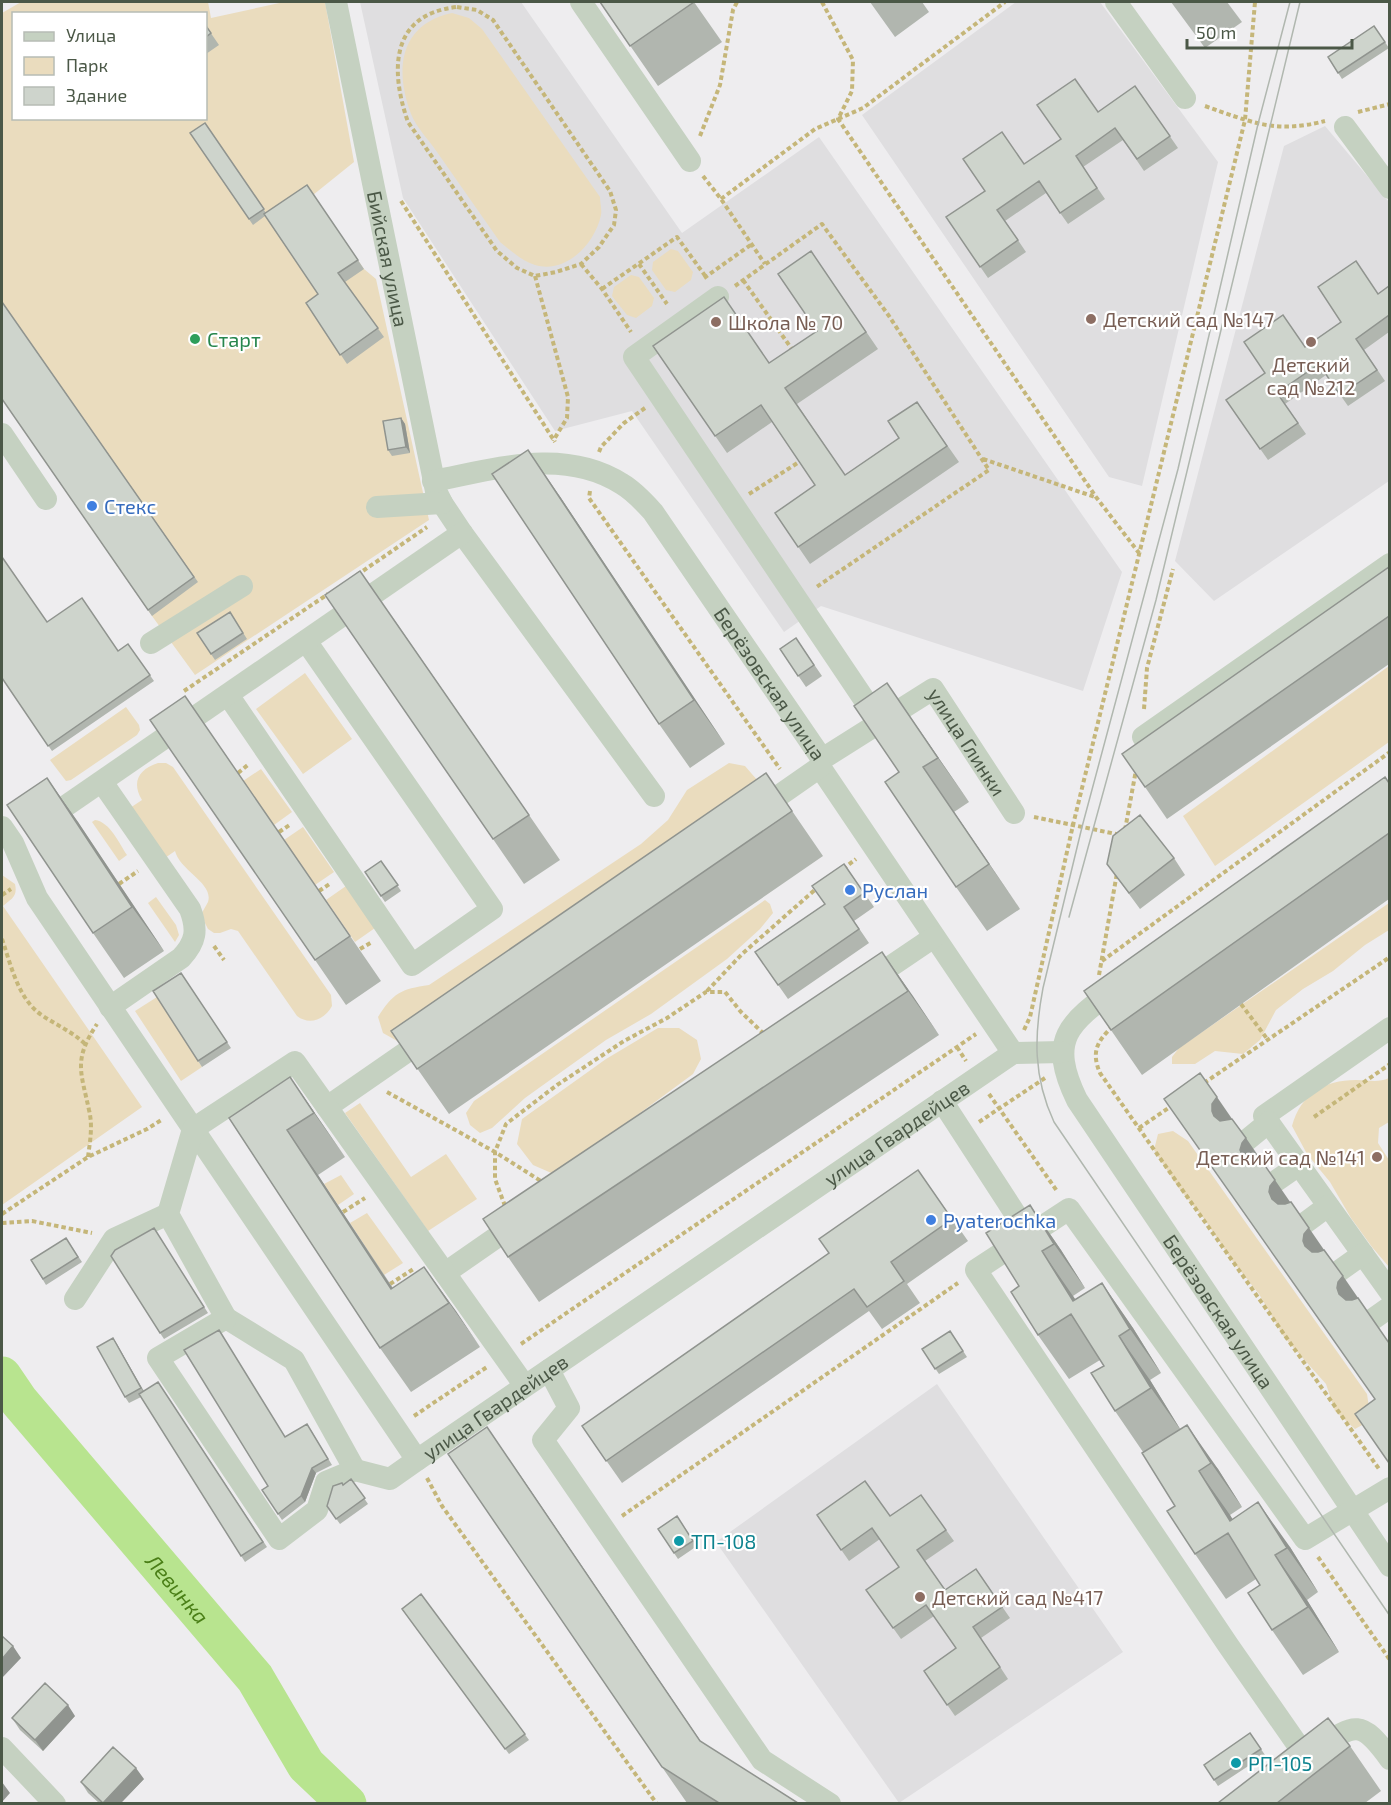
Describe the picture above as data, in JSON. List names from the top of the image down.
{
  "streets": {
    "street": [
      "Бийская улица",
      "Берёзовская улица",
      "улица Глинки",
      "улица Гвардейцев"
    ]
  },
  "crossings": [
    ["Бийская улица", "Берёзовская улица"],
    ["Берёзовская улица", "улица Глинки"],
    ["Берёзовская улица", "улица Гвардейцев"]
  ],
  "water": ["Левинка"],
  "places": [
    "Детский сад №147",
    "Школа № 70",
    "Старт",
    "Детский сад №212",
    "Стекс",
    "Руслан",
    "Детский сад №141",
    "Pyaterochka",
    "ТП-108",
    "Детский сад №417",
    "РП-105"
  ],
  "legend": ["Улица", "Парк", "Здание"],
  "scale_bar": "50 m"
}
